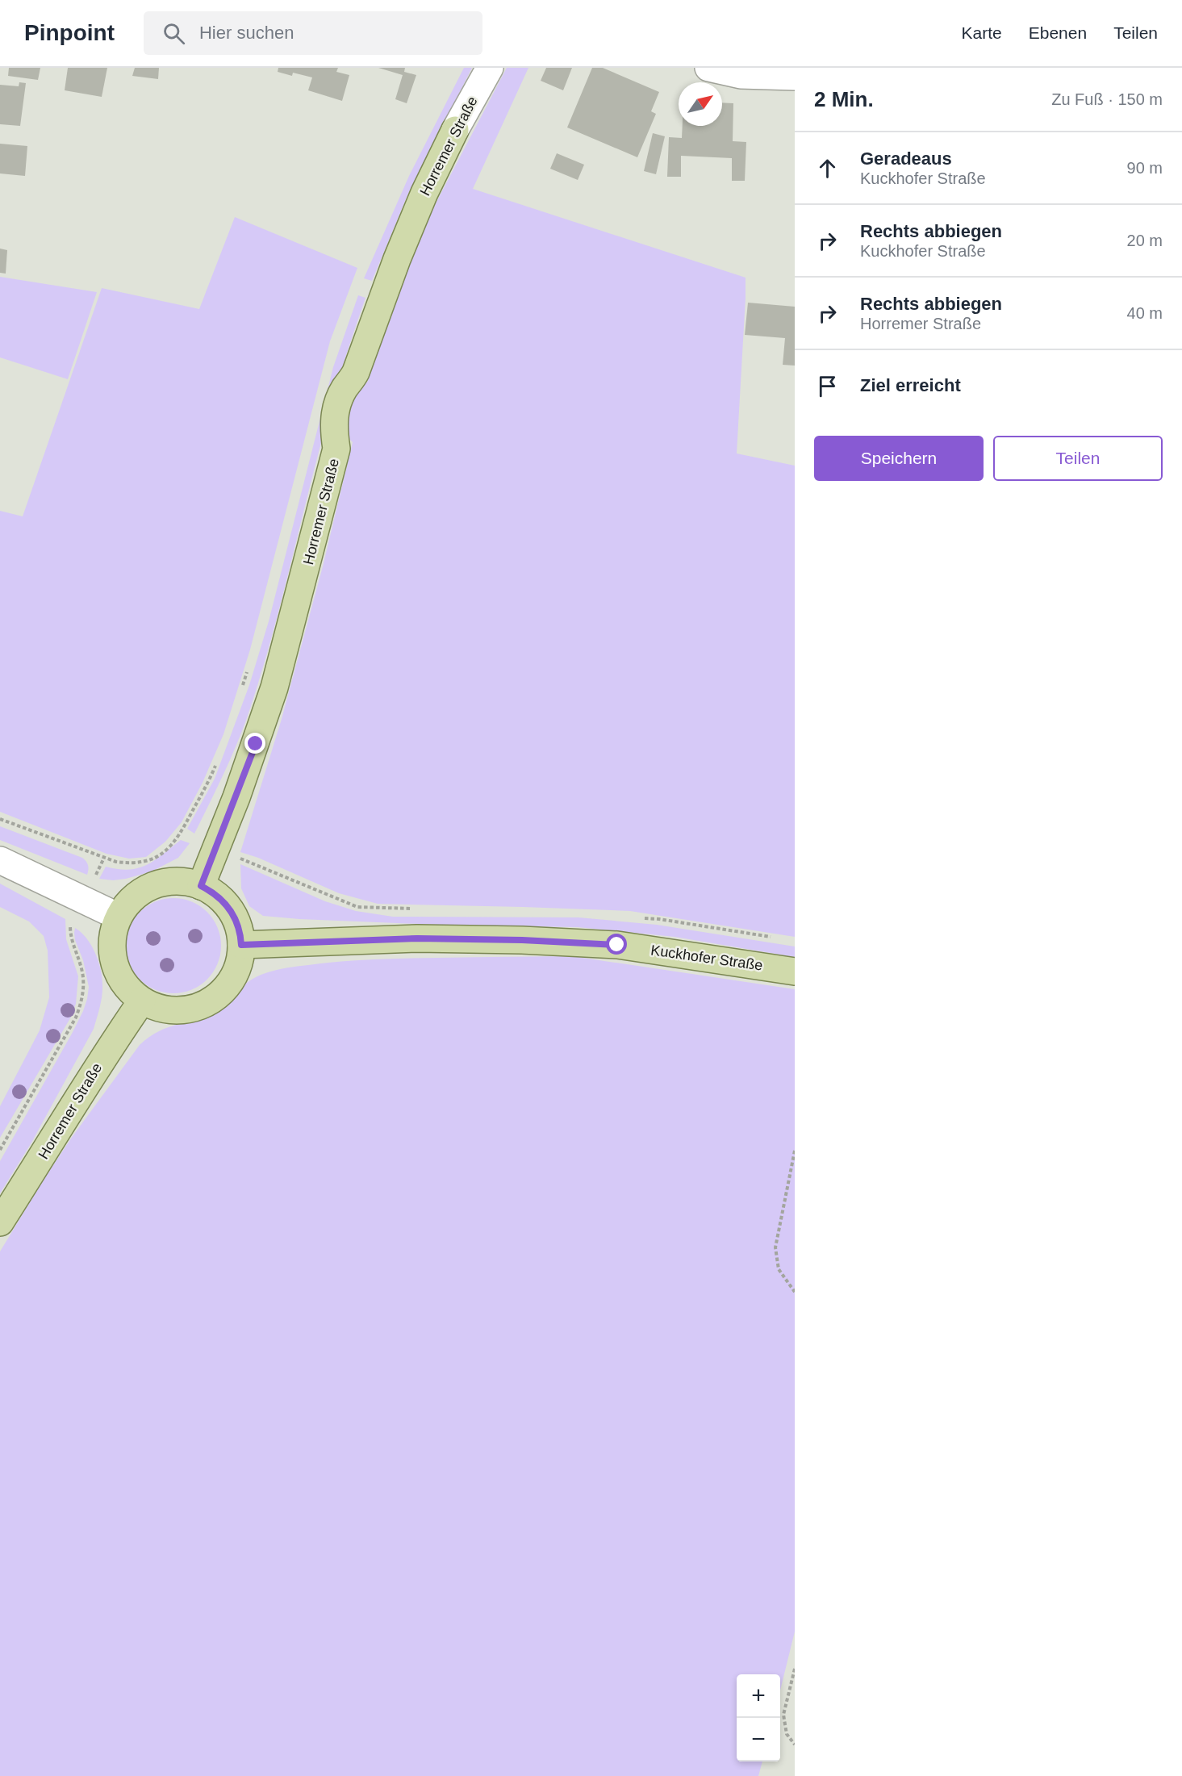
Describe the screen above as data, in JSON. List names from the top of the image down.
{
  "streets": {
    "main road": ["Horremer Straße", "Kuckhofer Straße"]
  },
  "crossings": [
    ["Horremer Straße", "Kuckhofer Straße"]
  ],
  "north": "top right",
  "page": {
    "header": "Pinpoint",
    "search": "Hier suchen",
    "nav": ["Karte", "Ebenen", "Teilen"],
    "heading": ["2 Min.", "Zu Fuß · 150 m"],
    "list": [
      ["Geradeaus", "Kuckhofer Straße", "90 m"],
      ["Rechts abbiegen", "Kuckhofer Straße", "20 m"],
      ["Rechts abbiegen", "Horremer Straße", "40 m"],
      "Ziel erreicht"
    ],
    "buttons": ["Speichern", "Teilen"],
    "map_buttons": ["+", "−"]
  }
}
